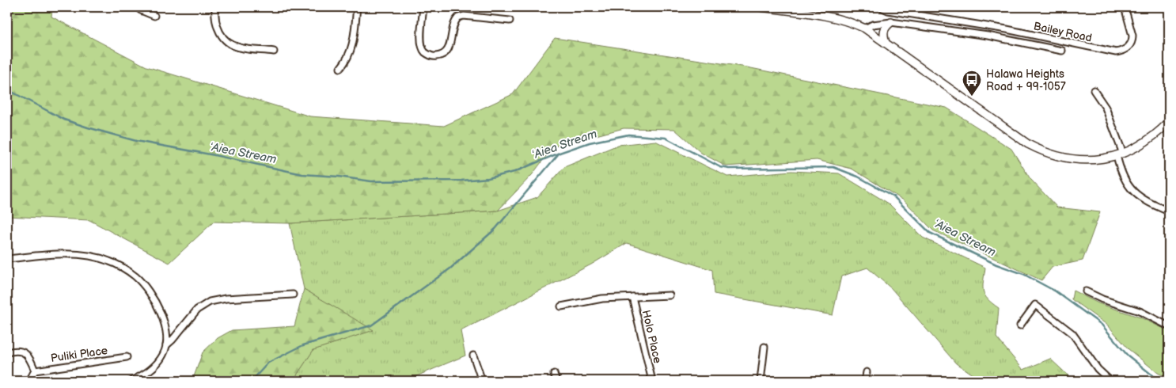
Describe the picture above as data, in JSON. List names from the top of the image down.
{
  "streets": {
    "street": ["Bailey Road", "Holo Place", "Puliki Place"]
  },
  "water": ["ʻAiea Stream"],
  "places": {
    "bus stop": ["Halawa Heights Road + 99-1057"]
  }
}
